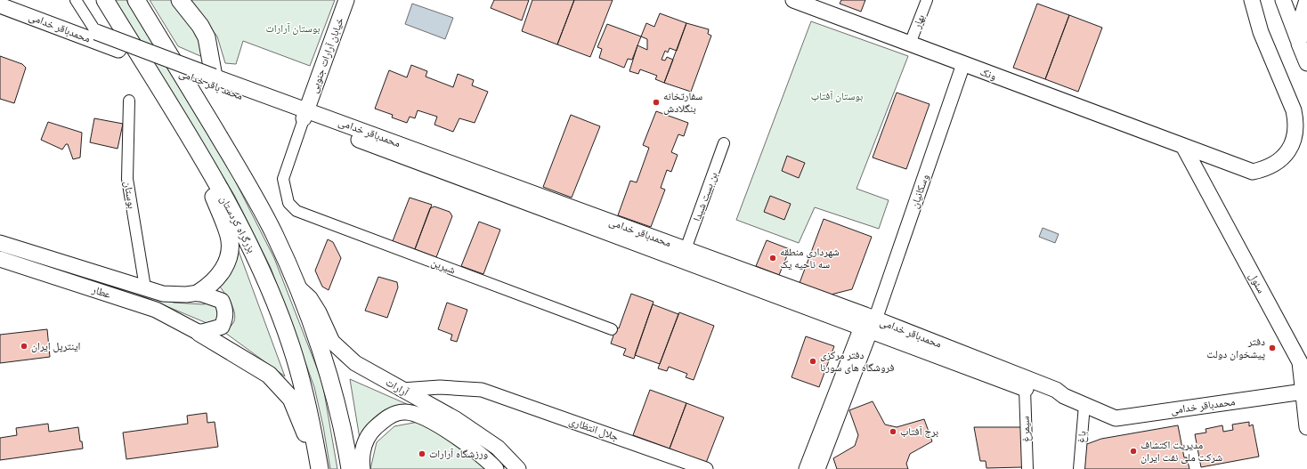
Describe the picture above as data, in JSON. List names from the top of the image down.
{
  "streets": {
    "highway": ["بزرگراه کردستان"],
    "main road": [
      "محمدباقر خدامی",
      "خیابان آرارات جنوبی",
      "ونک",
      "محمد باقر خدامی",
      "سئول",
      "عطار",
      "آرارات"
    ],
    "street": [
      "بهار",
      "وسکانیان",
      "بوستان",
      "بن بست شیدا",
      "شیرین",
      "جلال انتظاری",
      "سیمرغ",
      "باغ"
    ]
  },
  "crossings": [
    ["بهار", "ونک"],
    ["محمدباقر خدامی", "خیابان آرارات جنوبی"],
    ["محمدباقر خدامی", "محمد باقر خدامی"],
    ["محمدباقر خدامی", "وسکانیان"],
    ["محمدباقر خدامی", "بن بست شیدا"],
    ["محمدباقر خدامی", "شیرین"],
    ["محمدباقر خدامی", "سئول"],
    ["محمدباقر خدامی", "سیمرغ"],
    ["محمدباقر خدامی", "باغ"],
    ["خیابان آرارات جنوبی", "شیرین"],
    ["ونک", "وسکانیان"],
    ["ونک", "سئول"],
    ["بوستان", "عطار"],
    ["آرارات", "جلال انتظاری"]
  ],
  "parks": ["بوستان آرارات", "بوستان آفتاب"],
  "places": [
    "سفارتخانه بنگلادش",
    "شهرداری منطقه سه ناحیه یک",
    "اینترپل ایران",
    "دفتر پیشخوان دولت",
    "دفتر مرکزی فروشگاه های سورنا",
    "برج آفتاب",
    "مدیریت اکتشاف شرکت ملی نفت ایران",
    "ورزشگاه آرارات"
  ]
}
